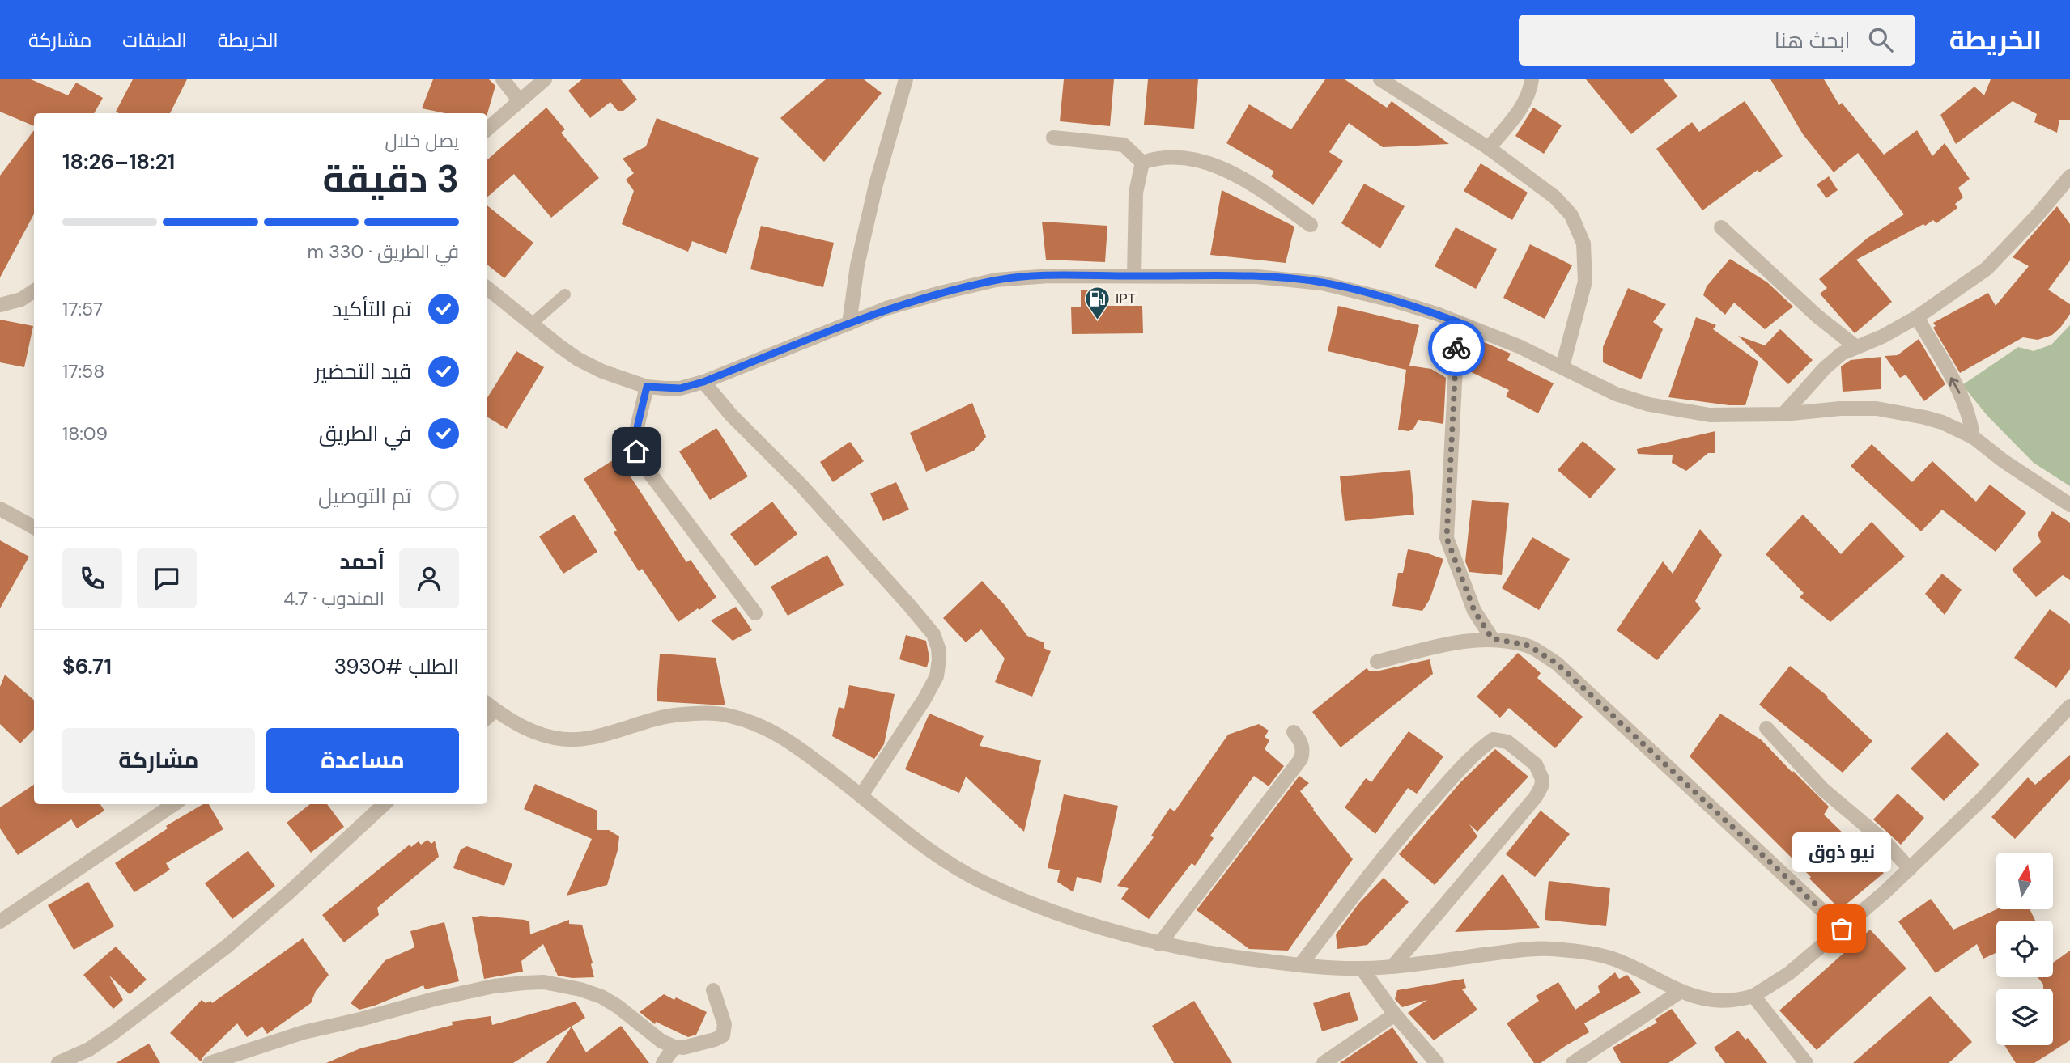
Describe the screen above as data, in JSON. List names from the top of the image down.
{
  "places": {
    "fuel station": ["IPT"],
    "other": ["نيو ذوق"]
  },
  "north": "top",
  "page": {
    "header": "الخريطة",
    "search": "ابحث هنا",
    "nav": ["الخريطة", "الطبقات", "مشاركة"],
    "heading": ["3 دقيقة", "يصل خلال", "18:21–18:26"],
    "panel": [
      "أحمد",
      "المندوب · 4.7",
      "الطلب #3930",
      "$6.71"
    ],
    "bar": "في الطريق · 330 m",
    "list": [
      ["تم التأكيد", "17:57"],
      ["قيد التحضير", "17:58"],
      ["في الطريق", "18:09"],
      "تم التوصيل"
    ],
    "buttons": ["مساعدة", "مشاركة"],
    "bubble": "نيو ذوق"
  }
}
